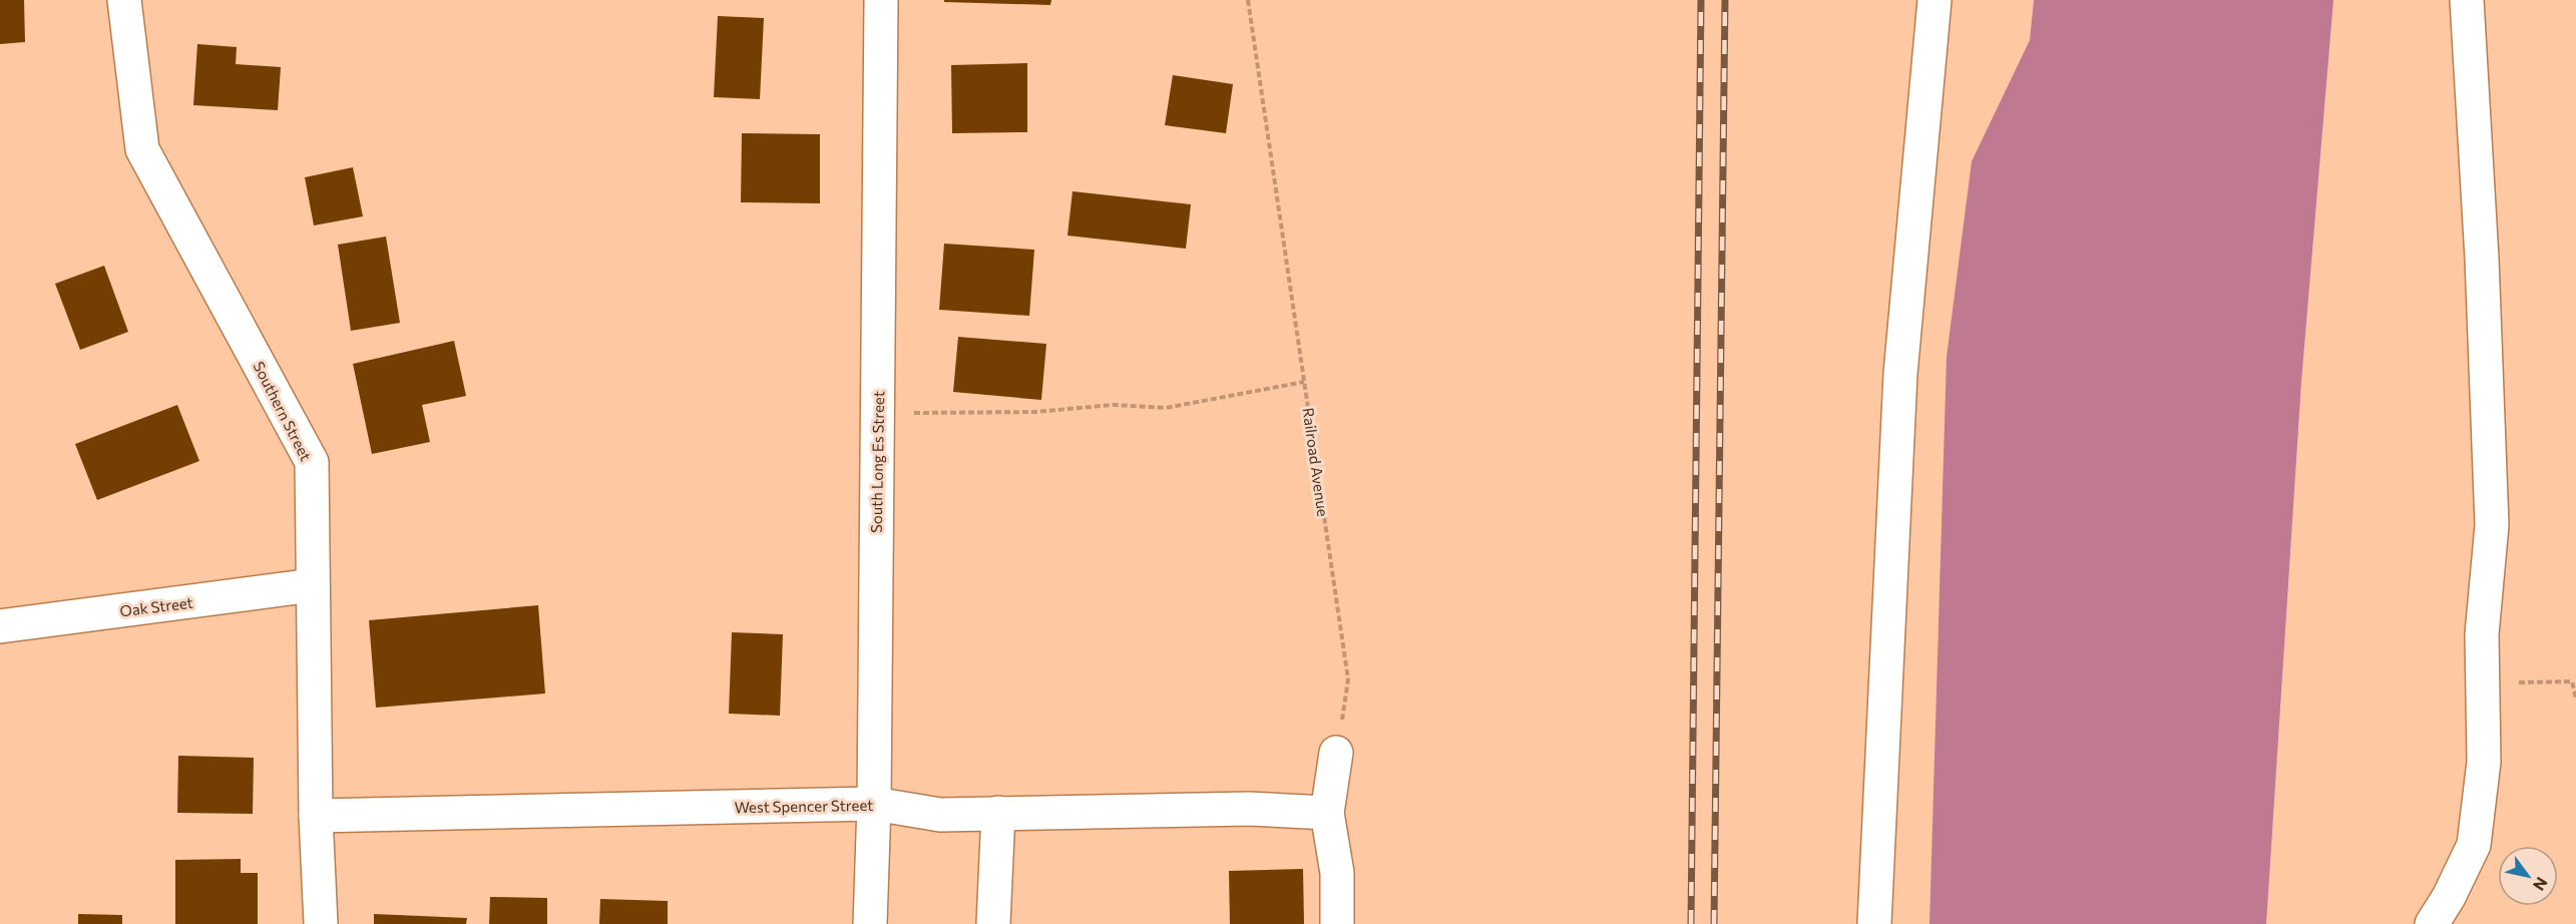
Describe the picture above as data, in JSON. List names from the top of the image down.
{
  "streets": {
    "street": [
      "Southern Street",
      "South Long Es Street",
      "Oak Street",
      "West Spencer Street"
    ],
    "path": ["Railroad Avenue"]
  },
  "crossings": [
    ["Southern Street", "Oak Street"],
    ["Southern Street", "West Spencer Street"],
    ["South Long Es Street", "West Spencer Street"]
  ],
  "north": "bottom right"
}
